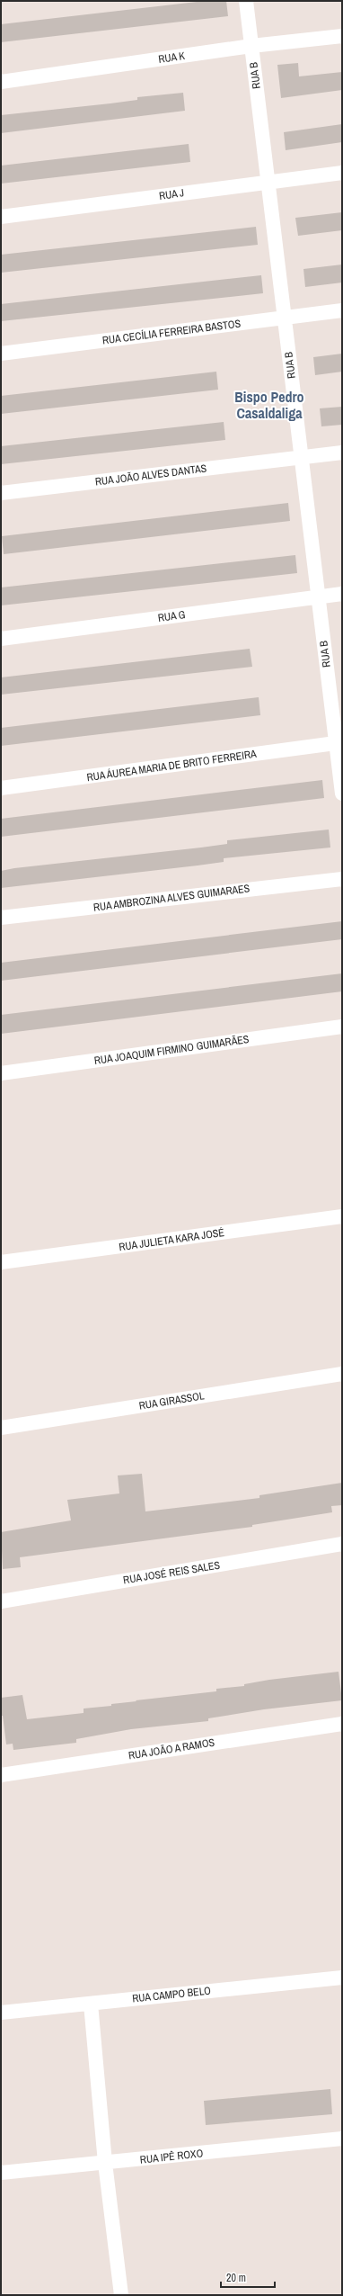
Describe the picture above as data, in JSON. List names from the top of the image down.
{
  "streets": {
    "street": [
      "RUA K",
      "RUA B",
      "RUA J",
      "RUA CECÍLIA FERREIRA BASTOS",
      "RUA JOÃO ALVES DANTAS",
      "RUA G",
      "RUA ÁUREA MARIA DE BRITO FERREIRA",
      "RUA AMBROZINA ALVES GUIMARAES",
      "RUA JOAQUIM FIRMINO GUIMARÃES",
      "RUA JULIETA KARA JOSÉ",
      "RUA GIRASSOL",
      "RUA JOSÉ REIS SALES",
      "RUA JOÃO A RAMOS",
      "RUA CAMPO BELO",
      "RUA IPÊ ROXO"
    ]
  },
  "crossings": [
    ["RUA K", "RUA B"],
    ["RUA B", "RUA J"],
    ["RUA B", "RUA CECÍLIA FERREIRA BASTOS"],
    ["RUA B", "RUA JOÃO ALVES DANTAS"],
    ["RUA B", "RUA G"],
    ["RUA B", "RUA ÁUREA MARIA DE BRITO FERREIRA"]
  ],
  "districts": ["Bispo Pedro Casaldaliga"],
  "scale_bar": "20 m"
}
